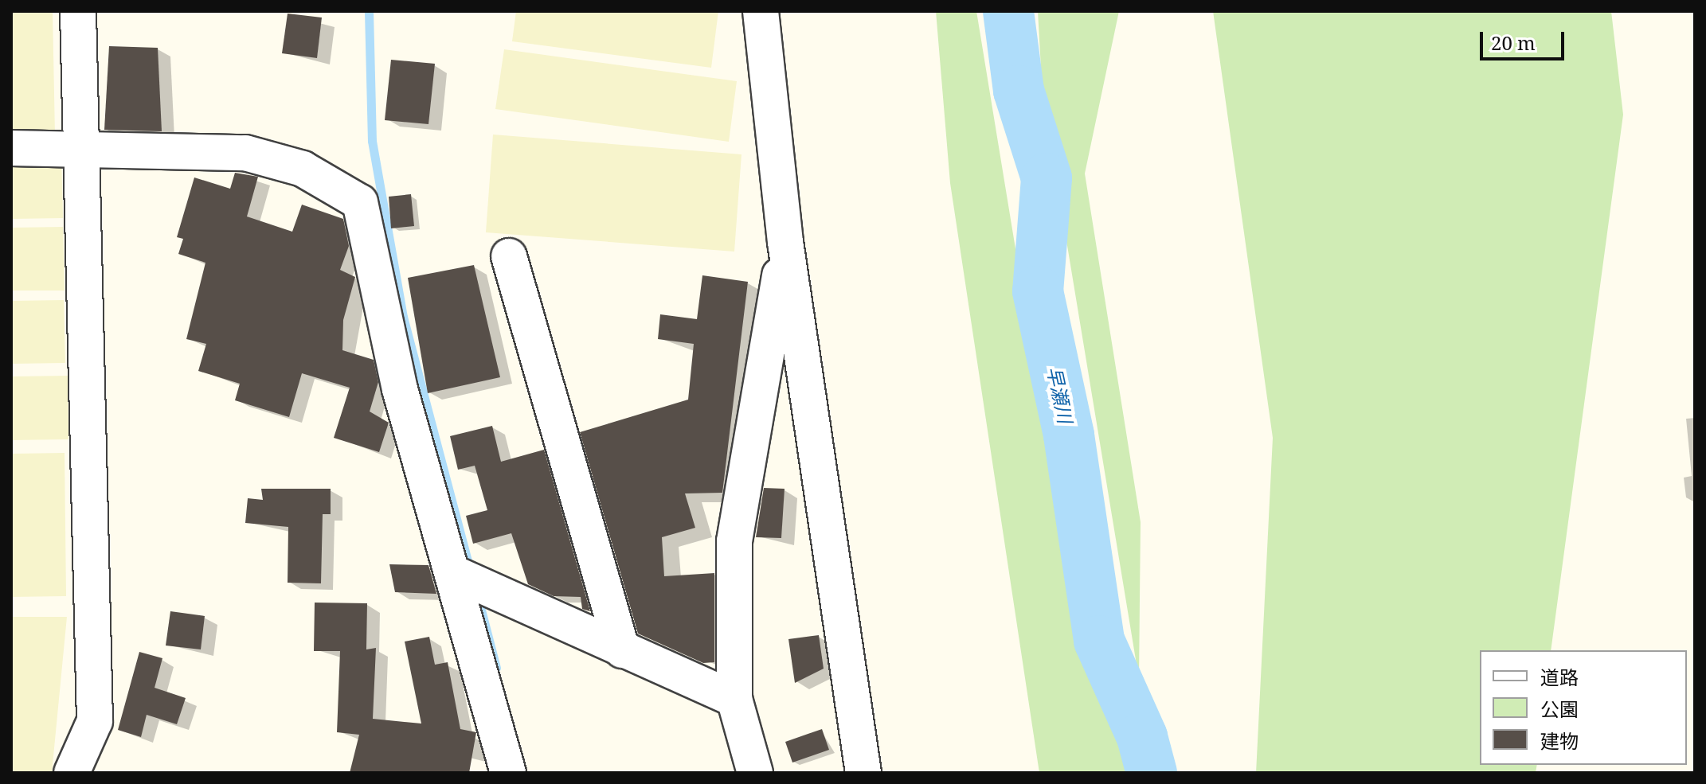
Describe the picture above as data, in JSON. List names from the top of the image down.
{
  "water": ["早瀬川"],
  "legend": ["道路", "公園", "建物"],
  "scale_bar": "20 m"
}
